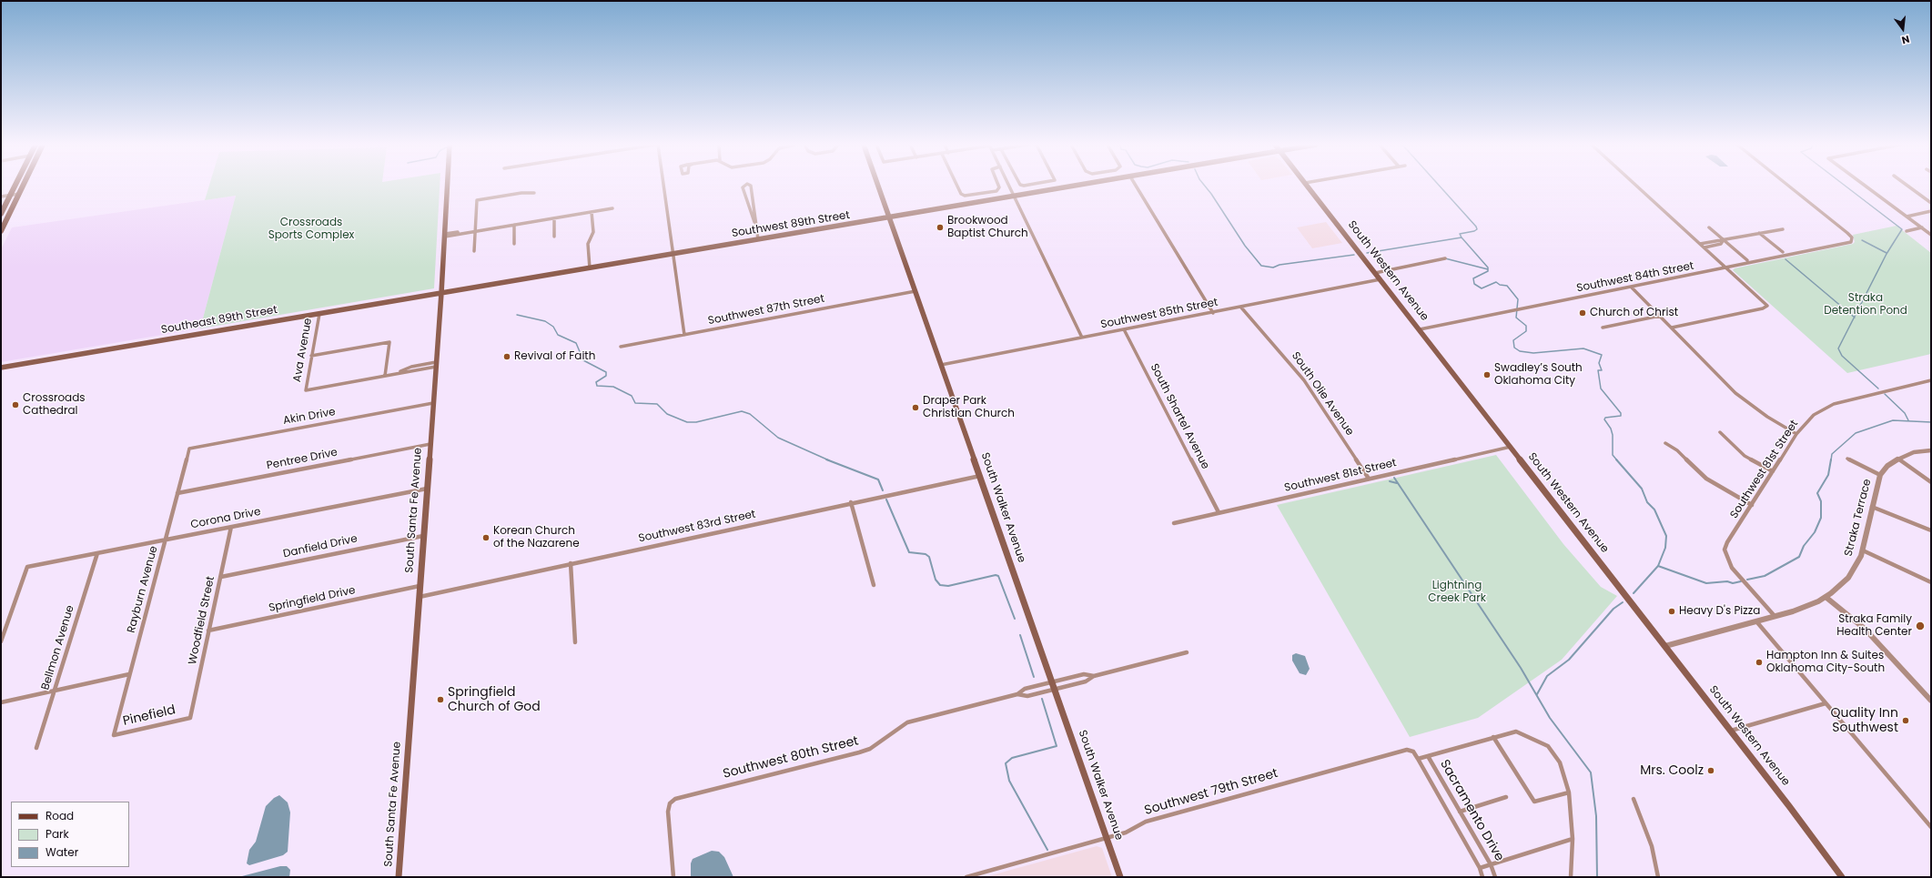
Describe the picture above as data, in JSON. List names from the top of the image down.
{
  "streets": {
    "main road": [
      "Southwest 89th Street",
      "South Western Avenue",
      "Southeast 89th Street",
      "South Walker Avenue",
      "South Santa Fe Avenue"
    ],
    "street": [
      "Southwest 84th Street",
      "Southwest 87th Street",
      "Southwest 85th Street",
      "Ava Avenue",
      "South Olie Avenue",
      "Akin Drive",
      "South Shartel Avenue",
      "Pentree Drive",
      "Southwest 81st Street",
      "Straka Terrace",
      "Corona Drive",
      "Southwest 83rd Street",
      "Danfield Drive",
      "Rayburn Avenue",
      "Springfield Drive",
      "Woodfield Street",
      "Bellmon Avenue",
      "Pinefield",
      "Southwest 80th Street",
      "Southwest 79th Street",
      "Sacramento Drive"
    ]
  },
  "crossings": [
    ["Southwest 89th Street", "Southeast 89th Street"],
    ["Southwest 89th Street", "South Walker Avenue"],
    ["Southwest 89th Street", "South Santa Fe Avenue"],
    ["South Western Avenue", "Southwest 84th Street"],
    ["South Western Avenue", "Southwest 85th Street"],
    ["South Western Avenue", "Southwest 81st Street"],
    ["South Western Avenue", "Straka Terrace"],
    ["Southwest 87th Street", "South Walker Avenue"],
    ["Southwest 85th Street", "South Olie Avenue"],
    ["Southwest 85th Street", "South Shartel Avenue"],
    ["Southwest 85th Street", "South Walker Avenue"],
    ["Southeast 89th Street", "Ava Avenue"],
    ["Southeast 89th Street", "South Santa Fe Avenue"],
    ["South Olie Avenue", "Southwest 81st Street"],
    ["Akin Drive", "South Santa Fe Avenue"],
    ["Akin Drive", "Rayburn Avenue"],
    ["South Shartel Avenue", "Southwest 81st Street"],
    ["Pentree Drive", "South Santa Fe Avenue"],
    ["Pentree Drive", "Rayburn Avenue"],
    ["Southwest 81st Street", "Straka Terrace"],
    ["South Walker Avenue", "Southwest 83rd Street"],
    ["South Walker Avenue", "Southwest 80th Street"],
    ["South Walker Avenue", "Southwest 79th Street"],
    ["South Santa Fe Avenue", "Corona Drive"],
    ["South Santa Fe Avenue", "Southwest 83rd Street"],
    ["South Santa Fe Avenue", "Danfield Drive"],
    ["South Santa Fe Avenue", "Springfield Drive"],
    ["Corona Drive", "Rayburn Avenue"],
    ["Corona Drive", "Woodfield Street"],
    ["Corona Drive", "Bellmon Avenue"],
    ["Danfield Drive", "Woodfield Street"],
    ["Rayburn Avenue", "Pinefield"],
    ["Springfield Drive", "Woodfield Street"],
    ["Woodfield Street", "Pinefield"]
  ],
  "parks": ["Crossroads Sports Complex", "Straka Detention Pond", "Lightning Creek Park"],
  "places": [
    "Brookwood Baptist Church",
    "Church of Christ",
    "Revival of Faith",
    "Swadley’s South Oklahoma City",
    "Crossroads Cathedral",
    "Draper Park Christian Church",
    "Korean Church of the Nazarene",
    "Heavy D's Pizza",
    "Straka Family Health Center",
    "Hampton Inn & Suites Oklahoma City-South",
    "Springfield Church of God",
    "Quality Inn Southwest",
    "Mrs. Coolz"
  ],
  "legend": ["Road", "Park", "Water"],
  "north": "bottom"
}
